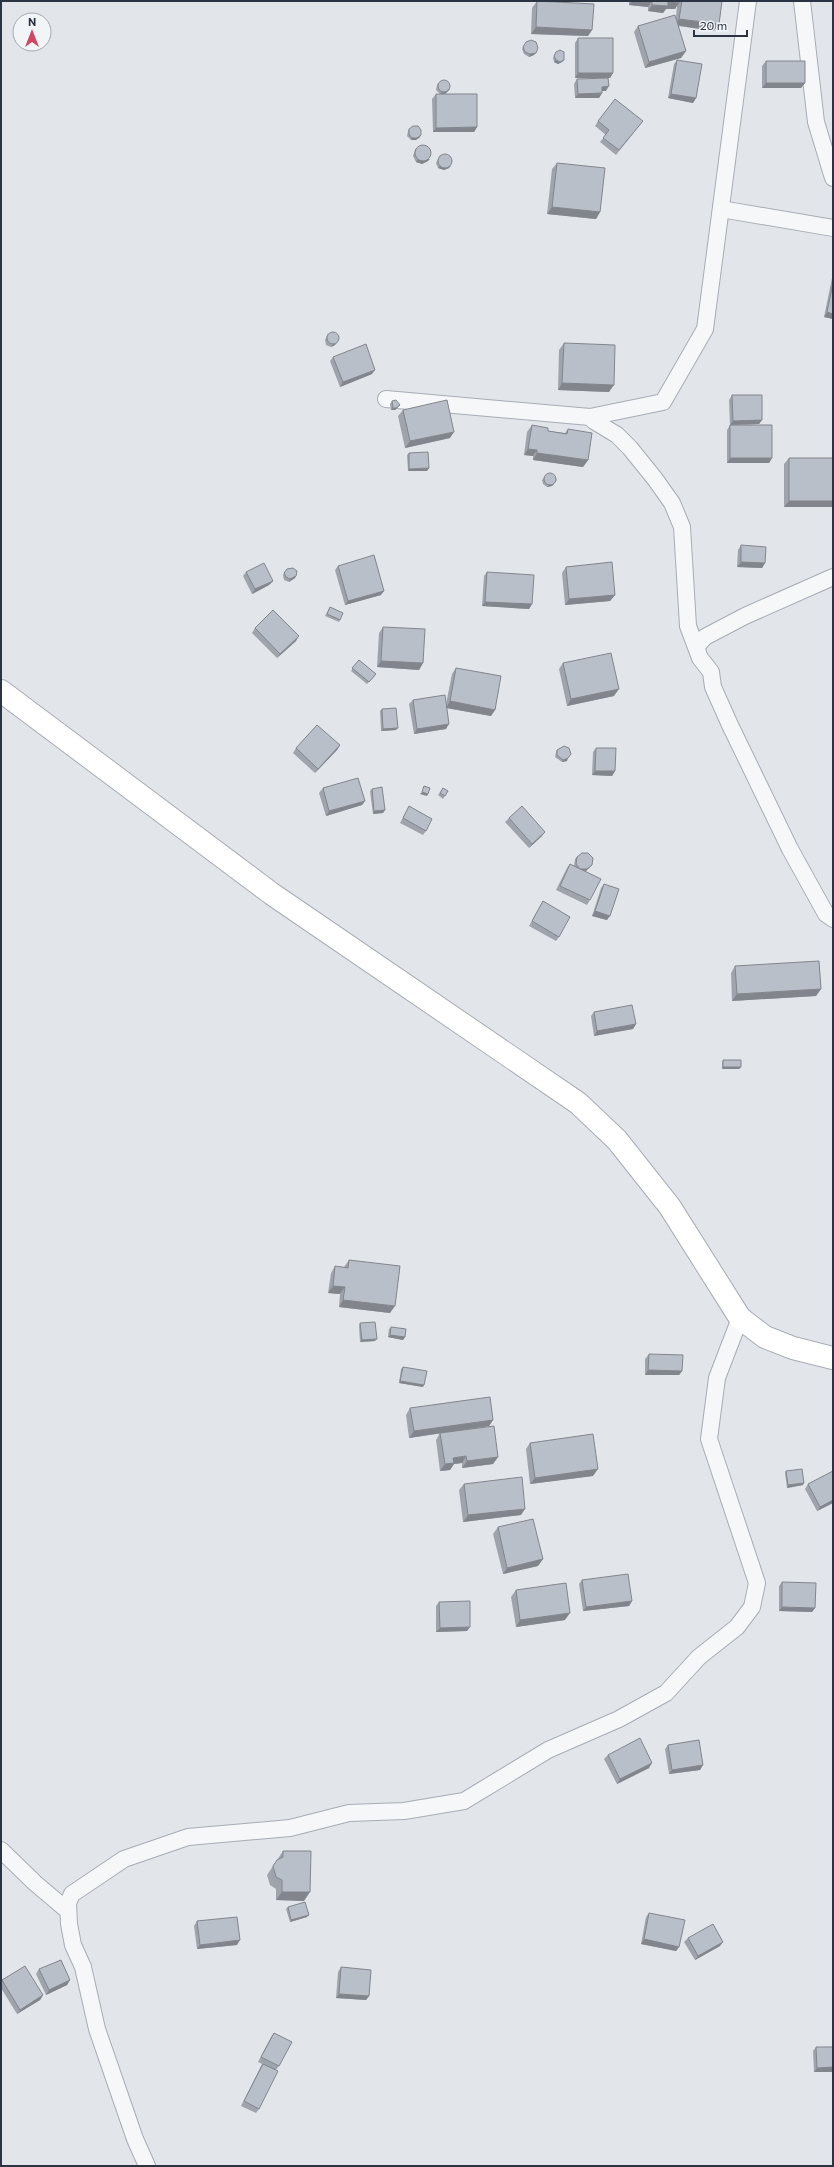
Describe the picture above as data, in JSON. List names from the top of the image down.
{
  "scale_bar": "20 m",
  "north": "top"
}
